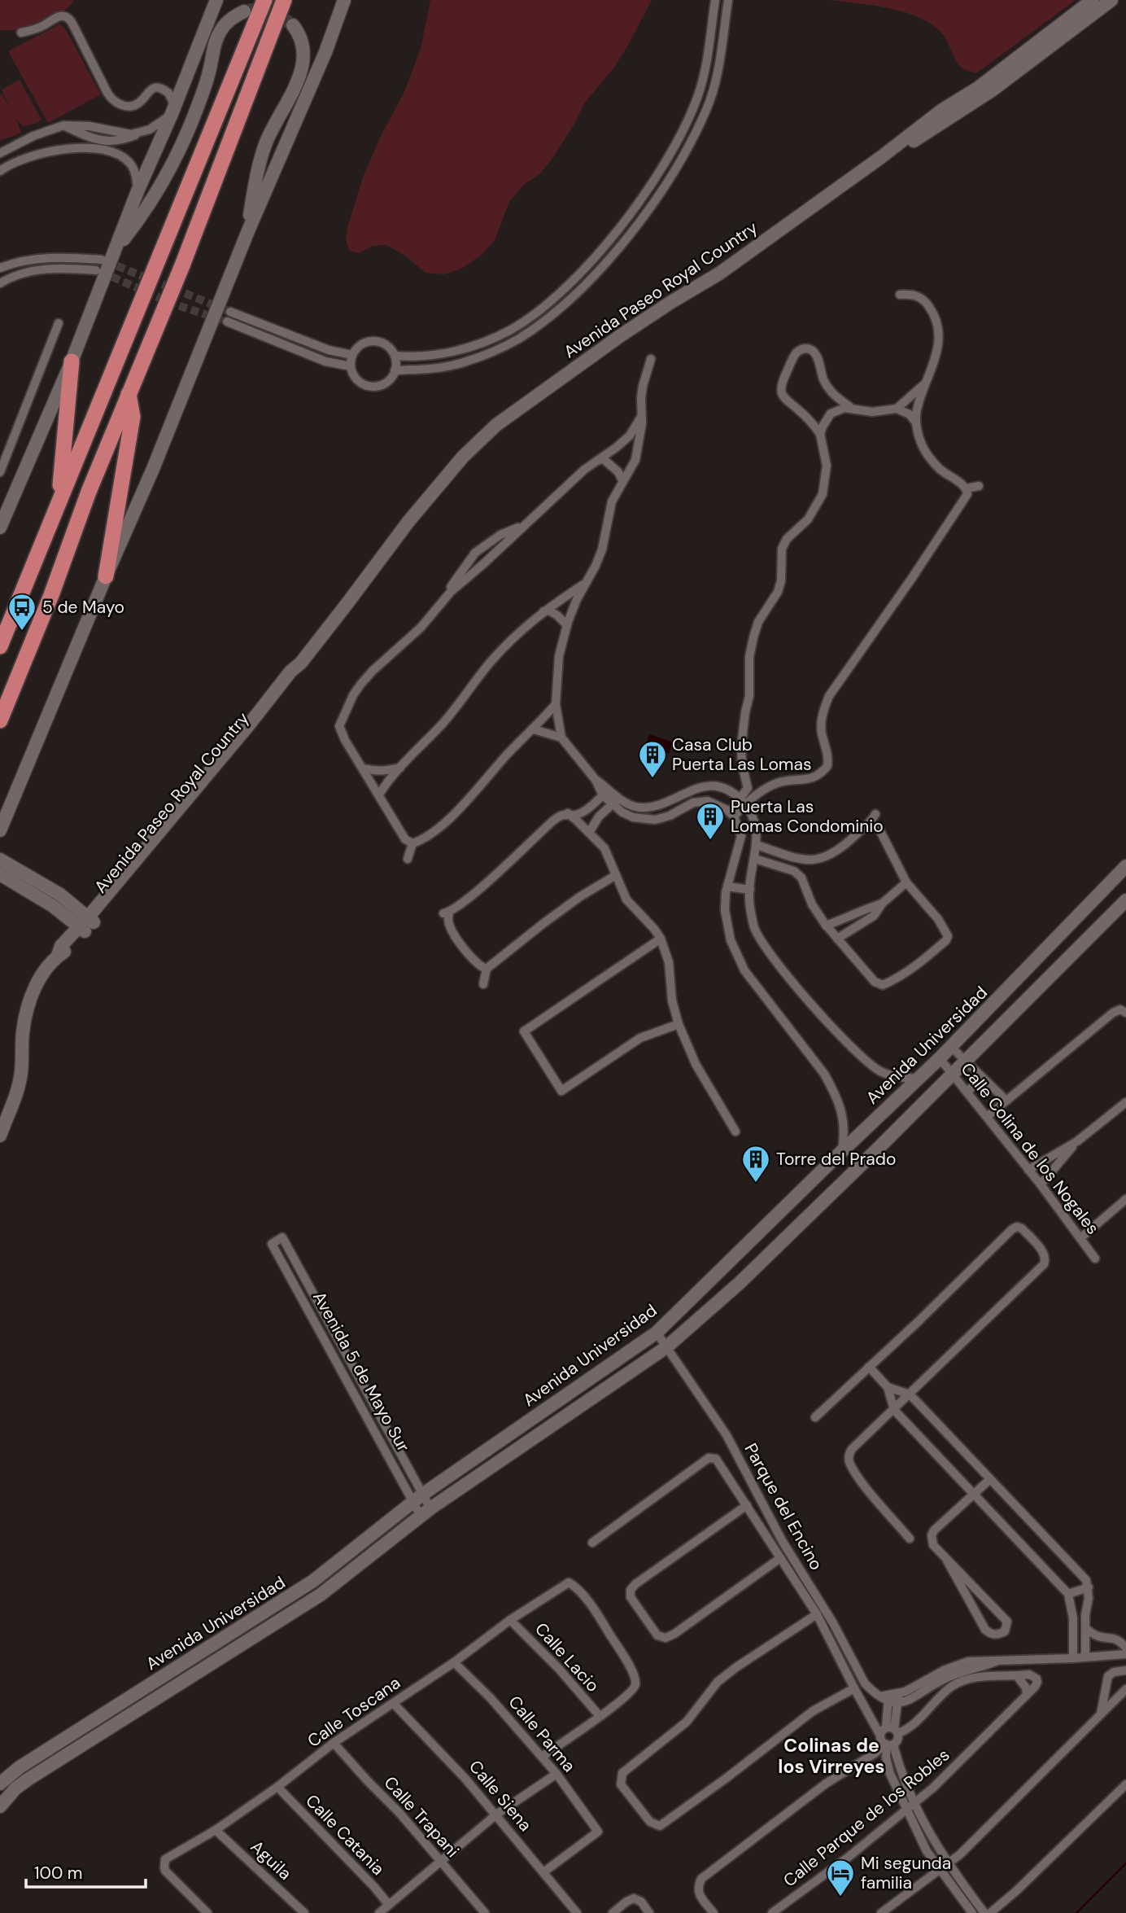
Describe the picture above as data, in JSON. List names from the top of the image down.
{
  "streets": {
    "main road": ["Avenida Paseo Royal Country", "Avenida Universidad"],
    "street": [
      "Calle Colina de los Nogales",
      "Avenida 5 de Mayo Sur",
      "Parque del Encino",
      "Calle Lacio",
      "Calle Toscana",
      "Calle Parma",
      "Calle Siena",
      "Calle Trapani",
      "Calle Parque de los Robles",
      "Calle Catania",
      "Aguila"
    ]
  },
  "crossings": [
    ["Avenida Universidad", "Calle Colina de los Nogales"],
    ["Avenida Universidad", "Avenida 5 de Mayo Sur"],
    ["Avenida Universidad", "Parque del Encino"],
    ["Calle Lacio", "Calle Toscana"],
    ["Calle Toscana", "Calle Parma"],
    ["Calle Toscana", "Calle Siena"],
    ["Calle Toscana", "Calle Trapani"],
    ["Calle Toscana", "Calle Catania"],
    ["Calle Toscana", "Aguila"],
    ["Calle Parma", "Calle Siena"]
  ],
  "districts": ["Colinas de los Virreyes"],
  "places": {
    "bus stop": ["5 de Mayo"],
    "building": ["Casa Club Puerta Las Lomas", "Puerta Las Lomas Condominio", "Torre del Prado"],
    "hotel": ["Mi segunda familia"]
  },
  "scale_bar": "100 m"
}
